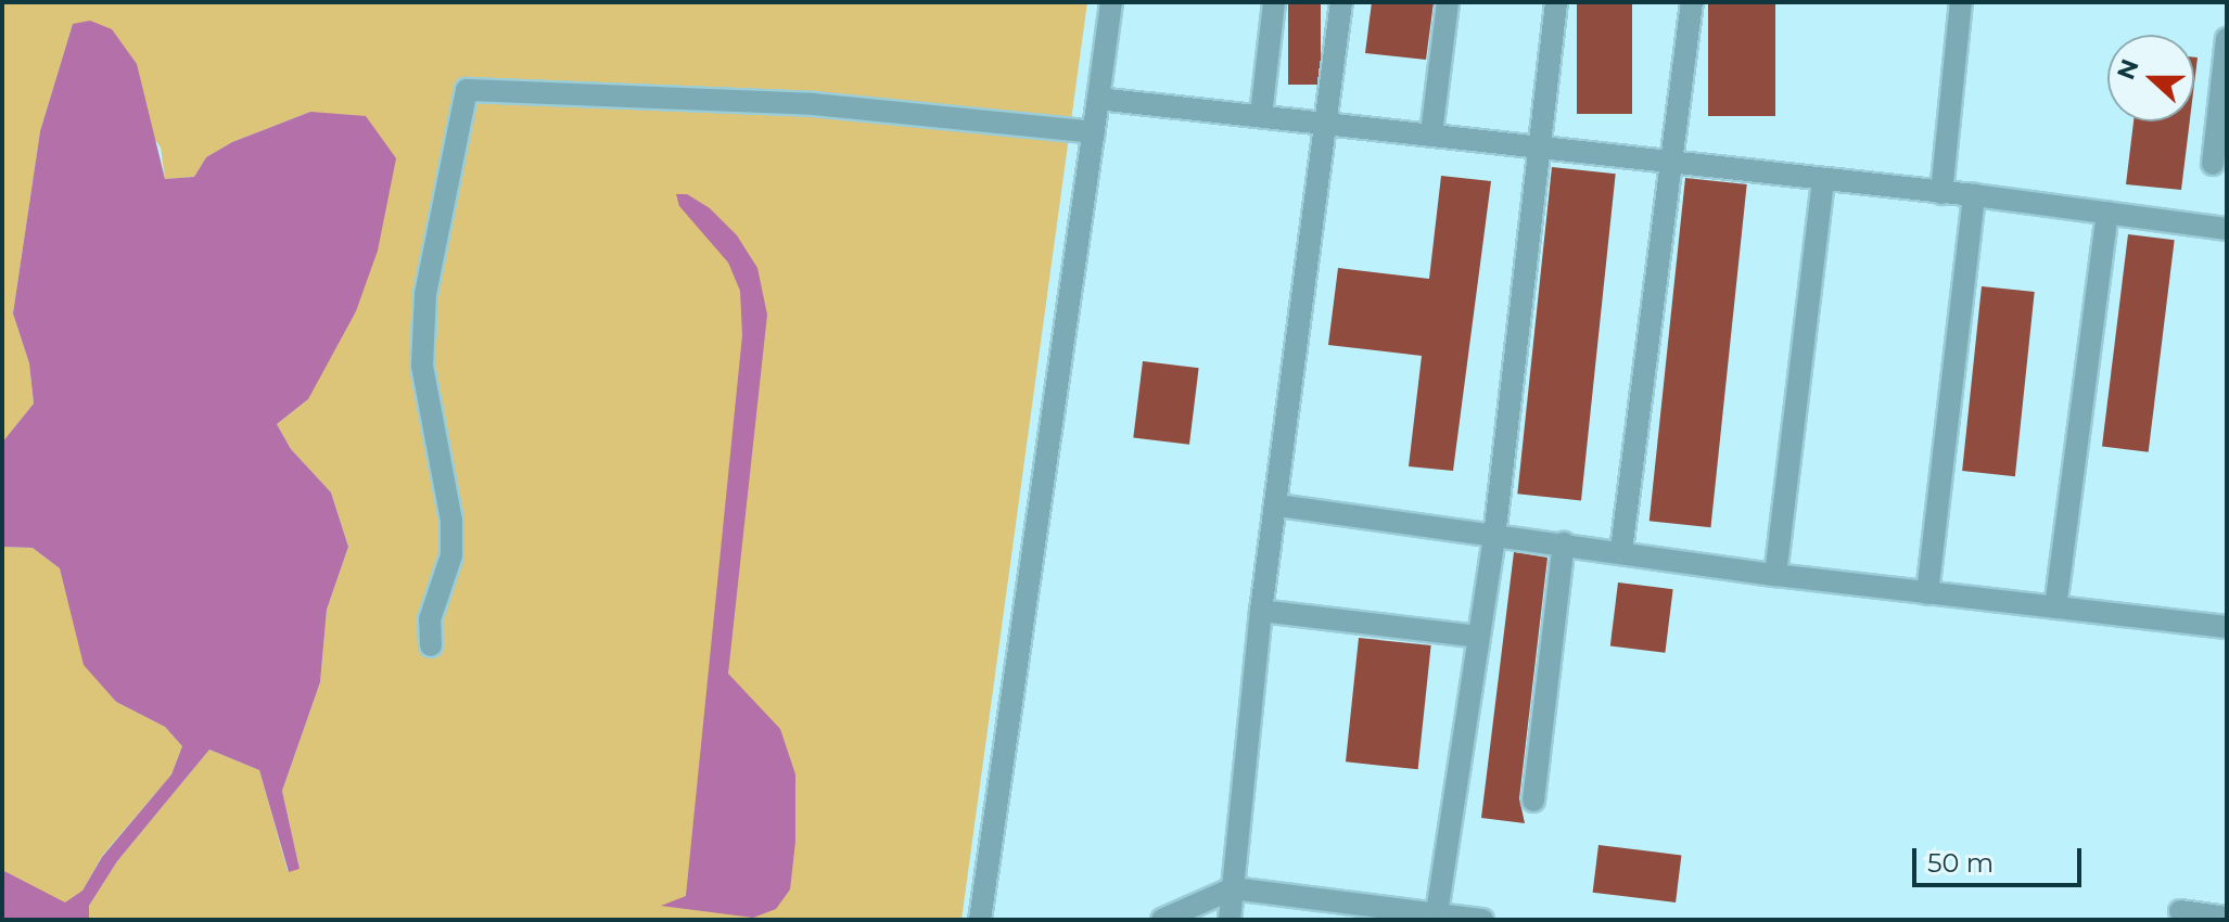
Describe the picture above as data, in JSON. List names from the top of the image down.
{
  "scale_bar": "50 m",
  "north": "left"
}
